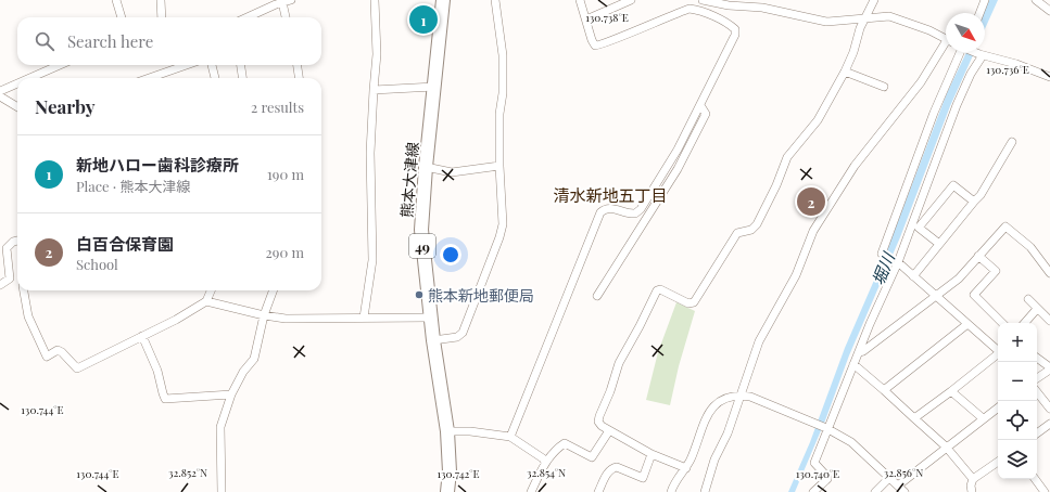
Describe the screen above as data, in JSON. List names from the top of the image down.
{
  "streets": {
    "main road": ["熊本大津線", "49"]
  },
  "districts": ["清水新地五丁目"],
  "water": ["堀川"],
  "places": ["熊本新地郵便局"],
  "north": "bottom right",
  "page": {
    "pins": ["1", "2"],
    "search": "Search here",
    "heading": ["Nearby", "2 results"],
    "list": [
      {
        "mark": "1",
        "name": "新地ハロー歯科診療所",
        "note": "Place · 熊本大津線",
        "value": "190 m"
      },
      {
        "mark": "2",
        "name": "白百合保育園",
        "note": "School",
        "value": "290 m"
      }
    ],
    "map_buttons": ["+", "−"]
  },
  "coordinates": [
    "130.738°E",
    "130.736°E",
    "130.744°E",
    "32.852°N",
    "32.854°N",
    "32.856°N",
    "130.742°E",
    "130.740°E"
  ]
}
